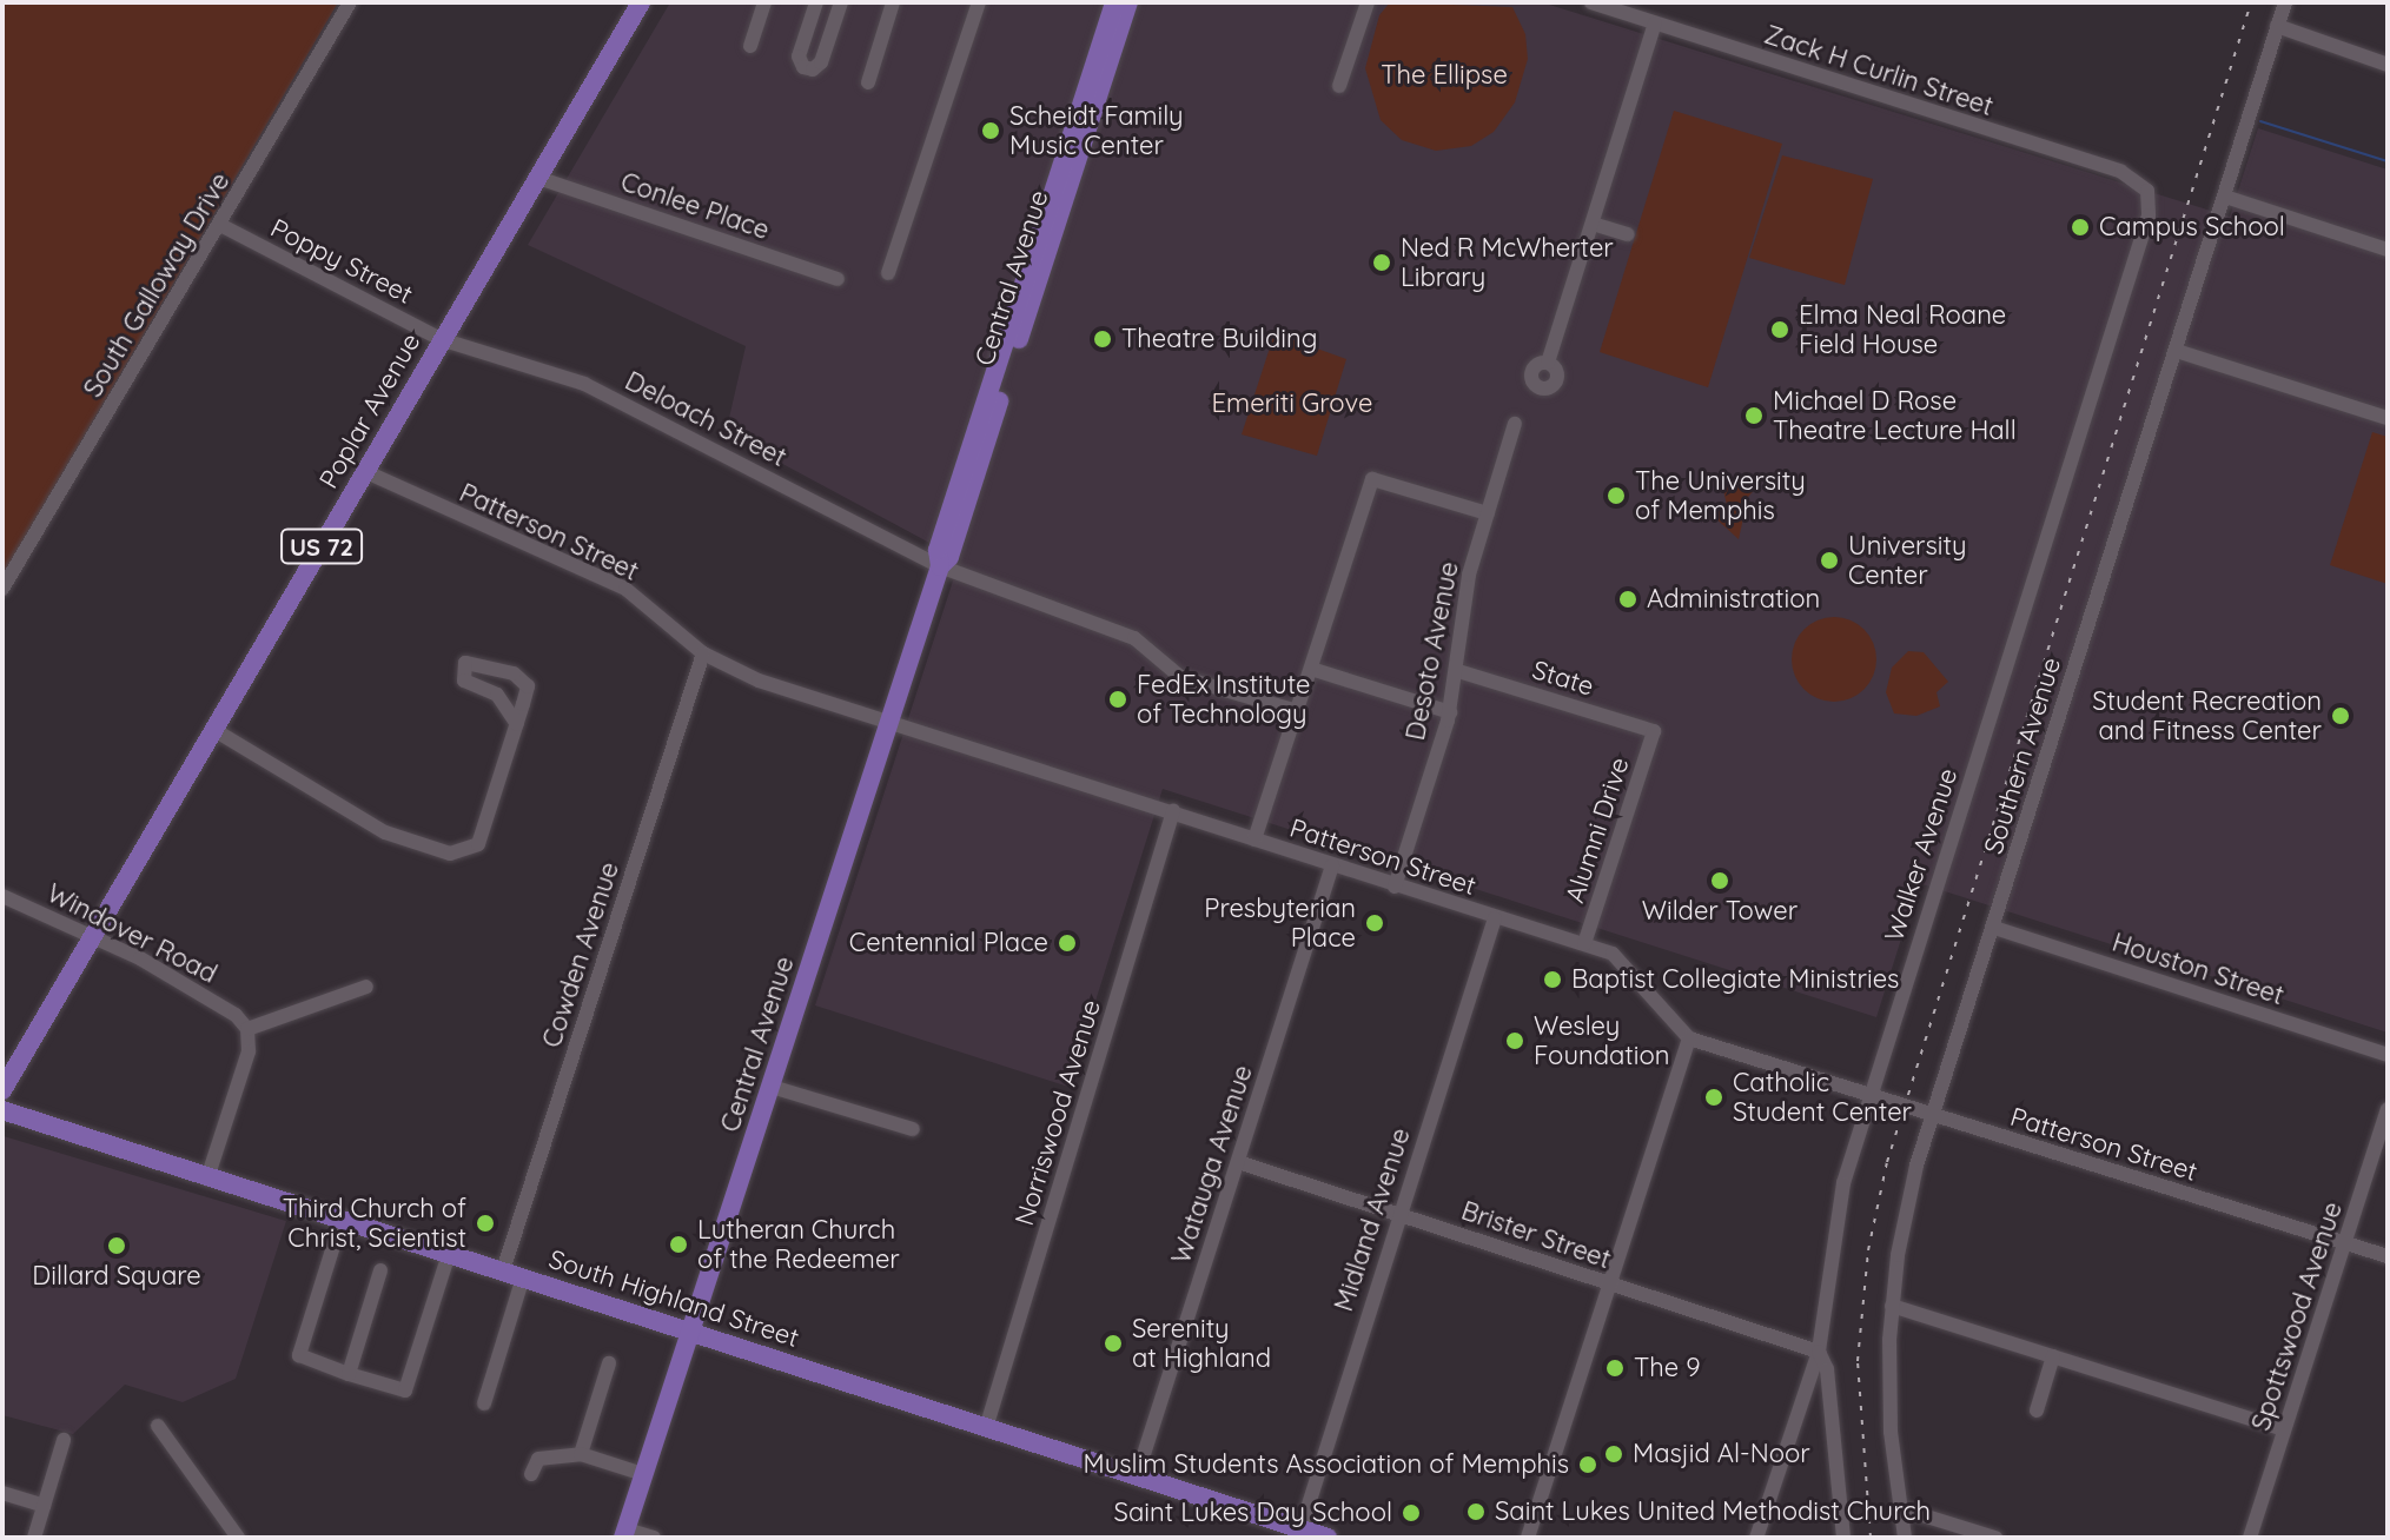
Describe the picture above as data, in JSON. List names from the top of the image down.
{
  "streets": {
    "main road": [
      "Central Avenue",
      "Poplar Avenue",
      "US 72",
      "South Highland Street"
    ],
    "street": [
      "Zack H Curlin Street",
      "Conlee Place",
      "Poppy Street",
      "South Galloway Drive",
      "Deloach Street",
      "Patterson Street",
      "Desoto Avenue",
      "State",
      "Southern Avenue",
      "Alumni Drive",
      "Walker Avenue",
      "Windover Road",
      "Cowden Avenue",
      "Houston Street",
      "Norriswood Avenue",
      "Watauga Avenue",
      "Midland Avenue",
      "Brister Street",
      "Spottswood Avenue"
    ]
  },
  "crossings": [
    ["Zack H Curlin Street", "Walker Avenue"],
    ["Conlee Place", "Poplar Avenue"],
    ["Poppy Street", "South Galloway Drive"],
    ["Poppy Street", "Poplar Avenue"],
    ["Poppy Street", "Deloach Street"],
    ["Central Avenue", "Deloach Street"],
    ["Central Avenue", "Patterson Street"],
    ["Central Avenue", "South Highland Street"],
    ["Poplar Avenue", "Deloach Street"],
    ["Poplar Avenue", "Patterson Street"],
    ["Poplar Avenue", "Windover Road"],
    ["Patterson Street", "Desoto Avenue"],
    ["Patterson Street", "Southern Avenue"],
    ["Patterson Street", "Alumni Drive"],
    ["Patterson Street", "Walker Avenue"],
    ["Patterson Street", "Cowden Avenue"],
    ["Patterson Street", "Norriswood Avenue"],
    ["Patterson Street", "Watauga Avenue"],
    ["Patterson Street", "Midland Avenue"],
    ["Patterson Street", "Spottswood Avenue"],
    ["Desoto Avenue", "State"],
    ["State", "Alumni Drive"],
    ["Southern Avenue", "Houston Street"],
    ["Walker Avenue", "Brister Street"],
    ["Cowden Avenue", "South Highland Street"],
    ["Norriswood Avenue", "South Highland Street"],
    ["Watauga Avenue", "Brister Street"],
    ["Watauga Avenue", "South Highland Street"],
    ["Midland Avenue", "Brister Street"],
    ["Midland Avenue", "South Highland Street"]
  ],
  "parks": ["The Ellipse", "Emeriti Grove"],
  "places": [
    "Scheidt Family Music Center",
    "Campus School",
    "Ned R McWherter Library",
    "Elma Neal Roane Field House",
    "Theatre Building",
    "Michael D Rose Theatre Lecture Hall",
    "The University of Memphis",
    "University Center",
    "Administration",
    "FedEx Institute of Technology",
    "Student Recreation and Fitness Center",
    "Wilder Tower",
    "Presbyterian Place",
    "Centennial Place",
    "Baptist Collegiate Ministries",
    "Wesley Foundation",
    "Catholic Student Center",
    "Third Church of Christ, Scientist",
    "Lutheran Church of the Redeemer",
    "Dillard Square",
    "Serenity at Highland",
    "The 9",
    "Masjid Al-Noor",
    "Muslim Students Association of Memphis",
    "Saint Lukes United Methodist Church",
    "Saint Lukes Day School"
  ]
}
